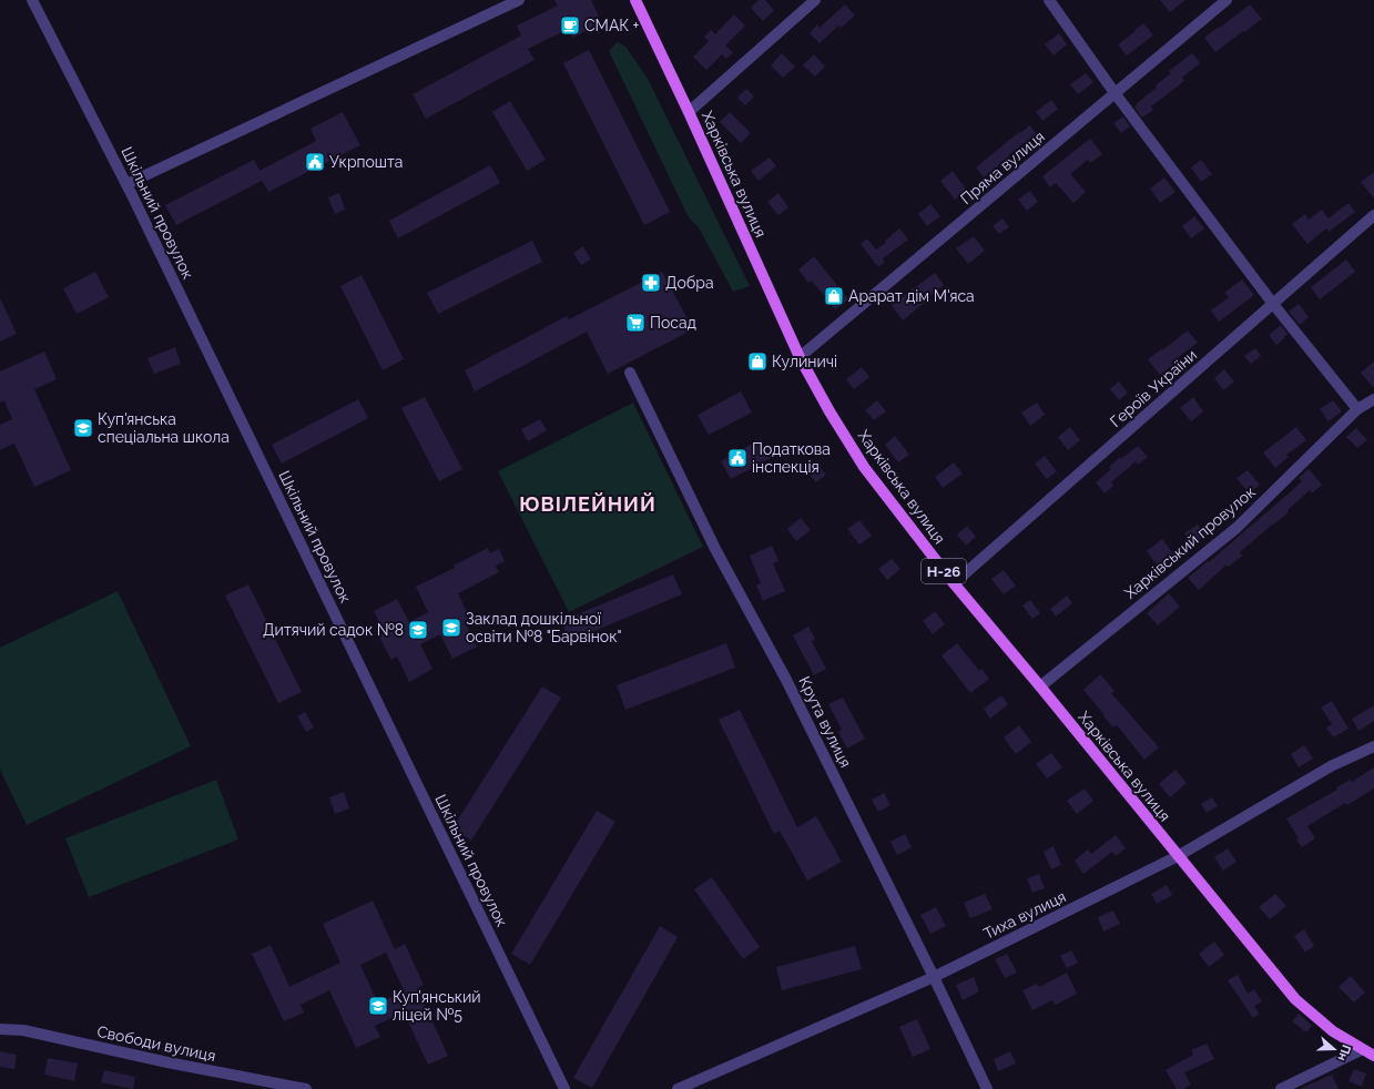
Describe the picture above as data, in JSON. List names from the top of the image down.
{
  "streets": {
    "main road": ["Харківська вулиця", "Н-26"],
    "street": [
      "Пряма вулиця",
      "Шкільний провулок",
      "Героїв України",
      "Харківський провулок",
      "Крута вулиця",
      "Тиха вулиця",
      "Свободи вулиця"
    ]
  },
  "crossings": [
    ["Пряма вулиця", "Харківська вулиця"],
    ["Харківська вулиця", "Героїв України"],
    ["Харківська вулиця", "Харківський провулок"],
    ["Харківська вулиця", "Тиха вулиця"],
    ["Крута вулиця", "Тиха вулиця"]
  ],
  "districts": ["ЮВІЛЕЙНИЙ"],
  "places": {
    "cafe": ["СМАК +"],
    "public building": ["Укрпошта", "Податкова інспекція"],
    "pharmacy": ["Добра"],
    "shop": ["Арарат дім М'яса", "Кулиничі"],
    "supermarket": ["Посад"],
    "school or university": [
      "Куп'янська спеціальна школа",
      "Заклад дошкільної освіти №8 \"Барвінок\"",
      "Дитячий садок №8",
      "Куп’янський ліцей №5"
    ]
  },
  "north": "right"
}
